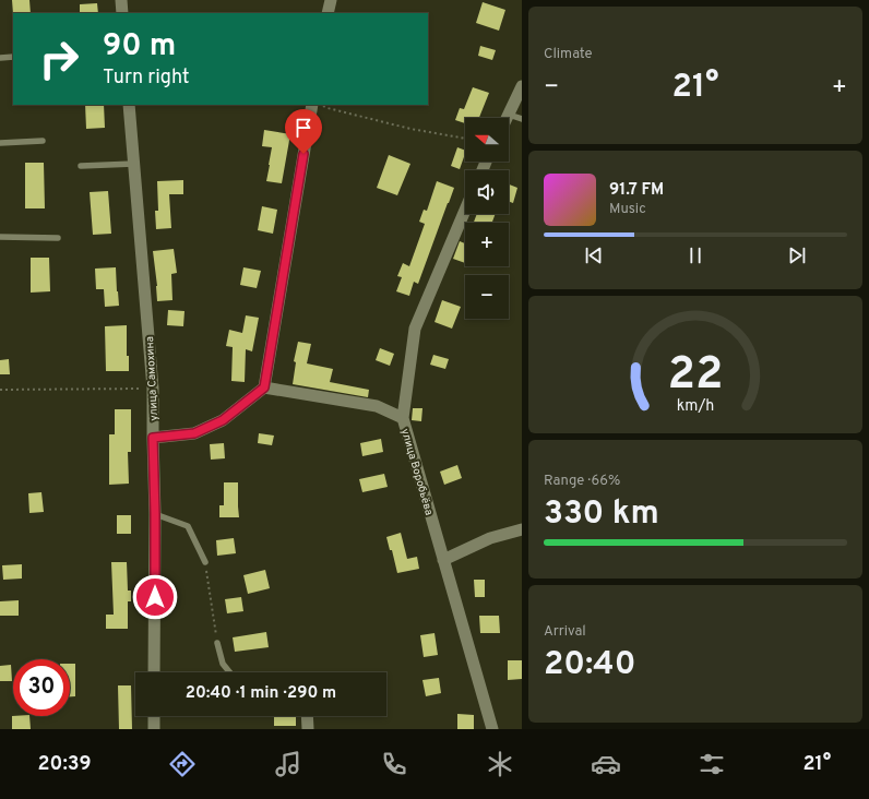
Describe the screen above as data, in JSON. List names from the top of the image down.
{
  "streets": {
    "street": ["улица Самохина", "улица Воробьёва"]
  },
  "north": "left",
  "page": {
    "tile": [
      "Climate",
      ["Range · 66%", "330 km"],
      ["Arrival", "20:40"]
    ],
    "turn": ["90 m", "Turn right"],
    "heat": ["−", "21°", "+"],
    "map_buttons": ["+", "−"],
    "song": ["91.7 FM", "Music"],
    "limit": "30",
    "trip": "20:40 · 1 min · 290 m",
    "tabs": ["20:39", "21°"],
    "gauge": ["22", "km/h"]
  }
}
